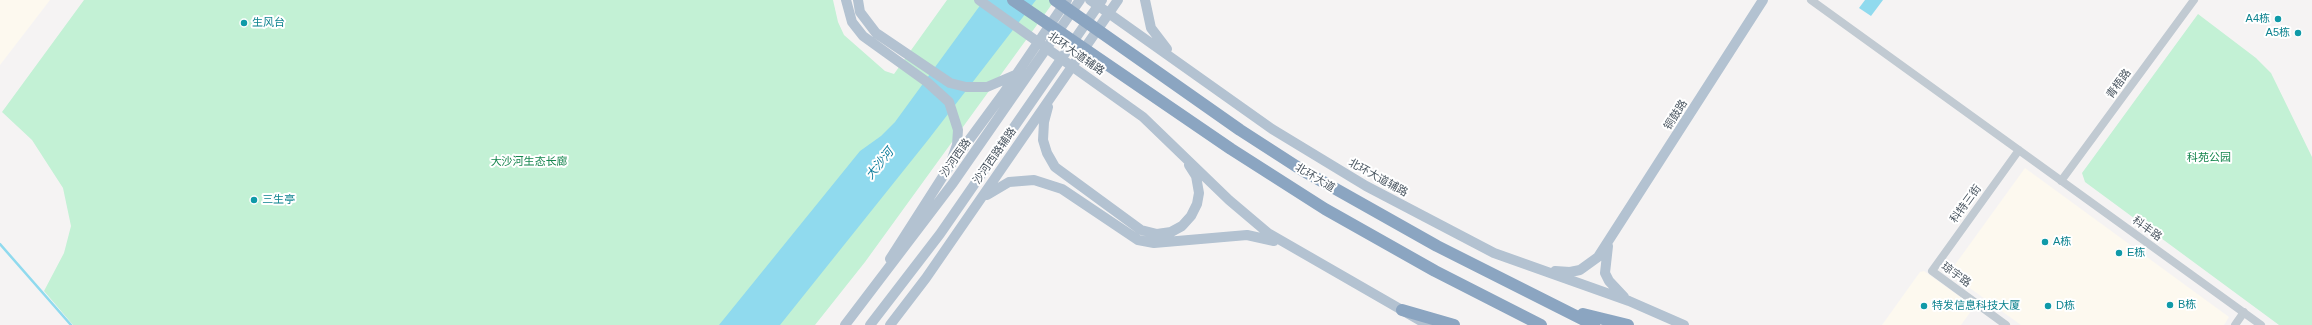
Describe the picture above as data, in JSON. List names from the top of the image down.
{
  "streets": {
    "highway": ["北环大道"],
    "main road": [
      "北环大道辅路",
      "铜鼓路",
      "沙河西路辅路",
      "沙河西路"
    ],
    "street": [
      "青梧路",
      "科特三街",
      "科丰路",
      "琼宇路"
    ]
  },
  "crossings": [
    ["北环大道辅路", "铜鼓路"],
    ["青梧路", "科丰路"],
    ["科特三街", "科丰路"],
    ["科特三街", "琼宇路"]
  ],
  "water": ["大沙河"],
  "parks": ["科苑公园", "大沙河生态长廊"],
  "places": [
    "A4栋",
    "生风台",
    "A5栋",
    "三生亭",
    "A栋",
    "E栋",
    "B栋",
    "特发信息科技大厦",
    "D栋"
  ]
}
